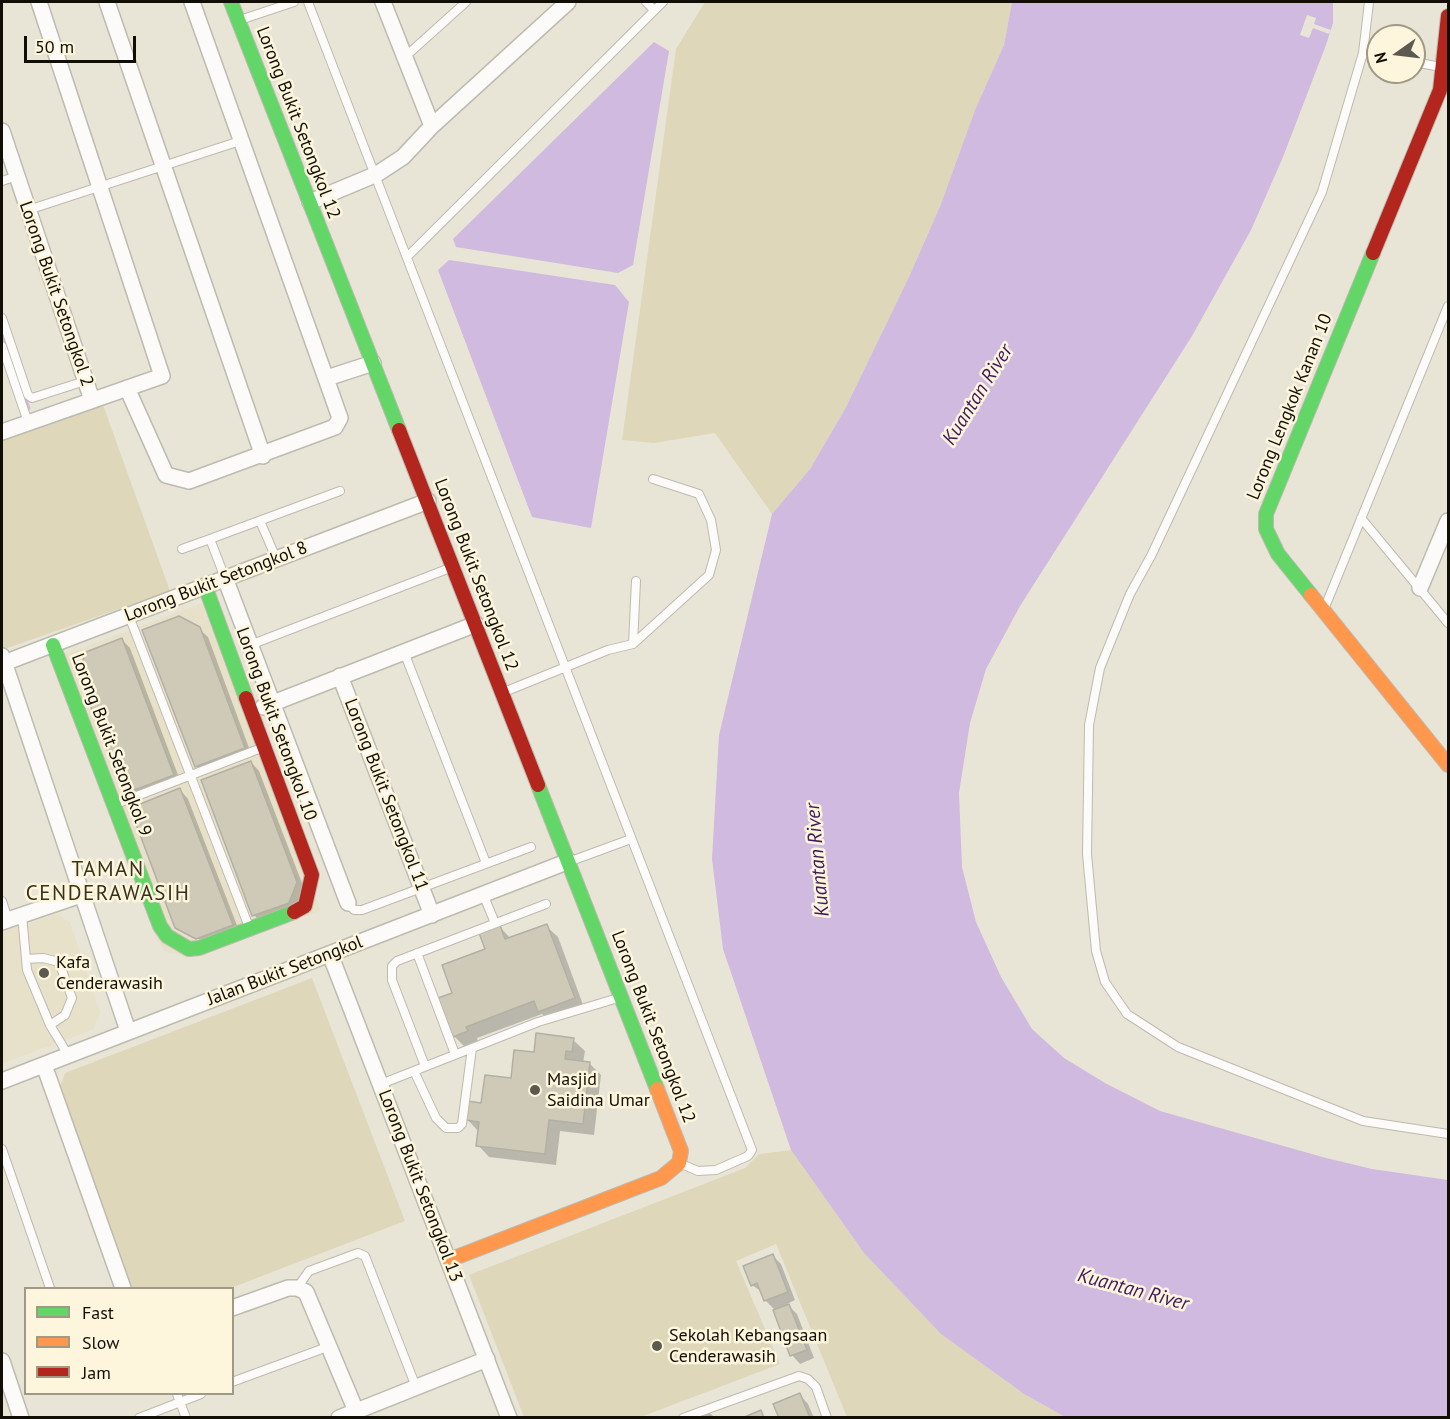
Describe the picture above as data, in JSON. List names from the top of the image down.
{
  "streets": {
    "street": [
      "Lorong Bukit Setongkol 12",
      "Lorong Bukit Setongkol 2",
      "Lorong Lengkok Kanan 10",
      "Lorong Bukit Setongkol 8",
      "Lorong Bukit Setongkol 10",
      "Lorong Bukit Setongkol 9",
      "Lorong Bukit Setongkol 11",
      "Jalan Bukit Setongkol",
      "Lorong Bukit Setongkol 13"
    ]
  },
  "crossings": [
    ["Lorong Bukit Setongkol 12", "Lorong Bukit Setongkol 8"],
    ["Lorong Bukit Setongkol 12", "Jalan Bukit Setongkol"],
    ["Lorong Bukit Setongkol 8", "Lorong Bukit Setongkol 10"],
    ["Lorong Bukit Setongkol 8", "Lorong Bukit Setongkol 9"],
    ["Lorong Bukit Setongkol 10", "Lorong Bukit Setongkol 9"],
    ["Lorong Bukit Setongkol 11", "Jalan Bukit Setongkol"],
    ["Jalan Bukit Setongkol", "Lorong Bukit Setongkol 13"]
  ],
  "districts": ["TAMAN CENDERAWASIH"],
  "water": ["Kuantan River"],
  "places": ["Kafa Cenderawasih", "Masjid Saidina Umar", "Sekolah Kebangsaan Cenderawasih"],
  "legend": ["Fast", "Slow", "Jam"],
  "scale_bar": "50 m",
  "north": "left"
}
